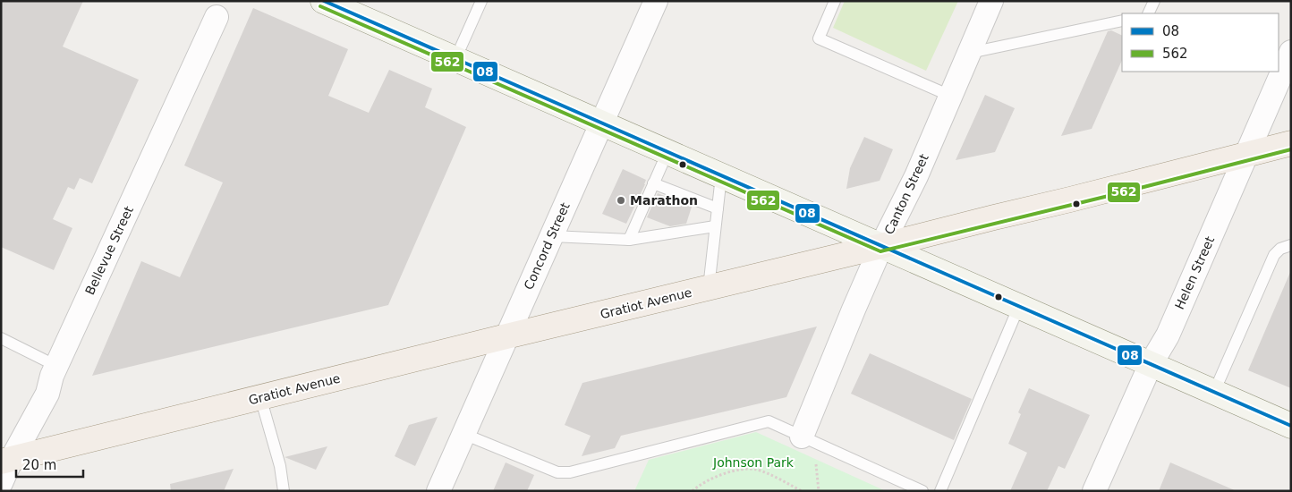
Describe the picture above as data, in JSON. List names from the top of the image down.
{
  "streets": {
    "main road": ["Gratiot Avenue"],
    "street": [
      "Canton Street",
      "Concord Street",
      "Bellevue Street",
      "Helen Street"
    ]
  },
  "crossings": [
    ["Canton Street", "Gratiot Avenue"],
    ["Concord Street", "Gratiot Avenue"],
    ["Bellevue Street", "Gratiot Avenue"],
    ["Helen Street", "Gratiot Avenue"]
  ],
  "parks": ["Johnson Park"],
  "places": ["Marathon"],
  "lines": ["transit line 08", "transit line 562"],
  "legend": ["08", "562"],
  "scale_bar": "20 m"
}
